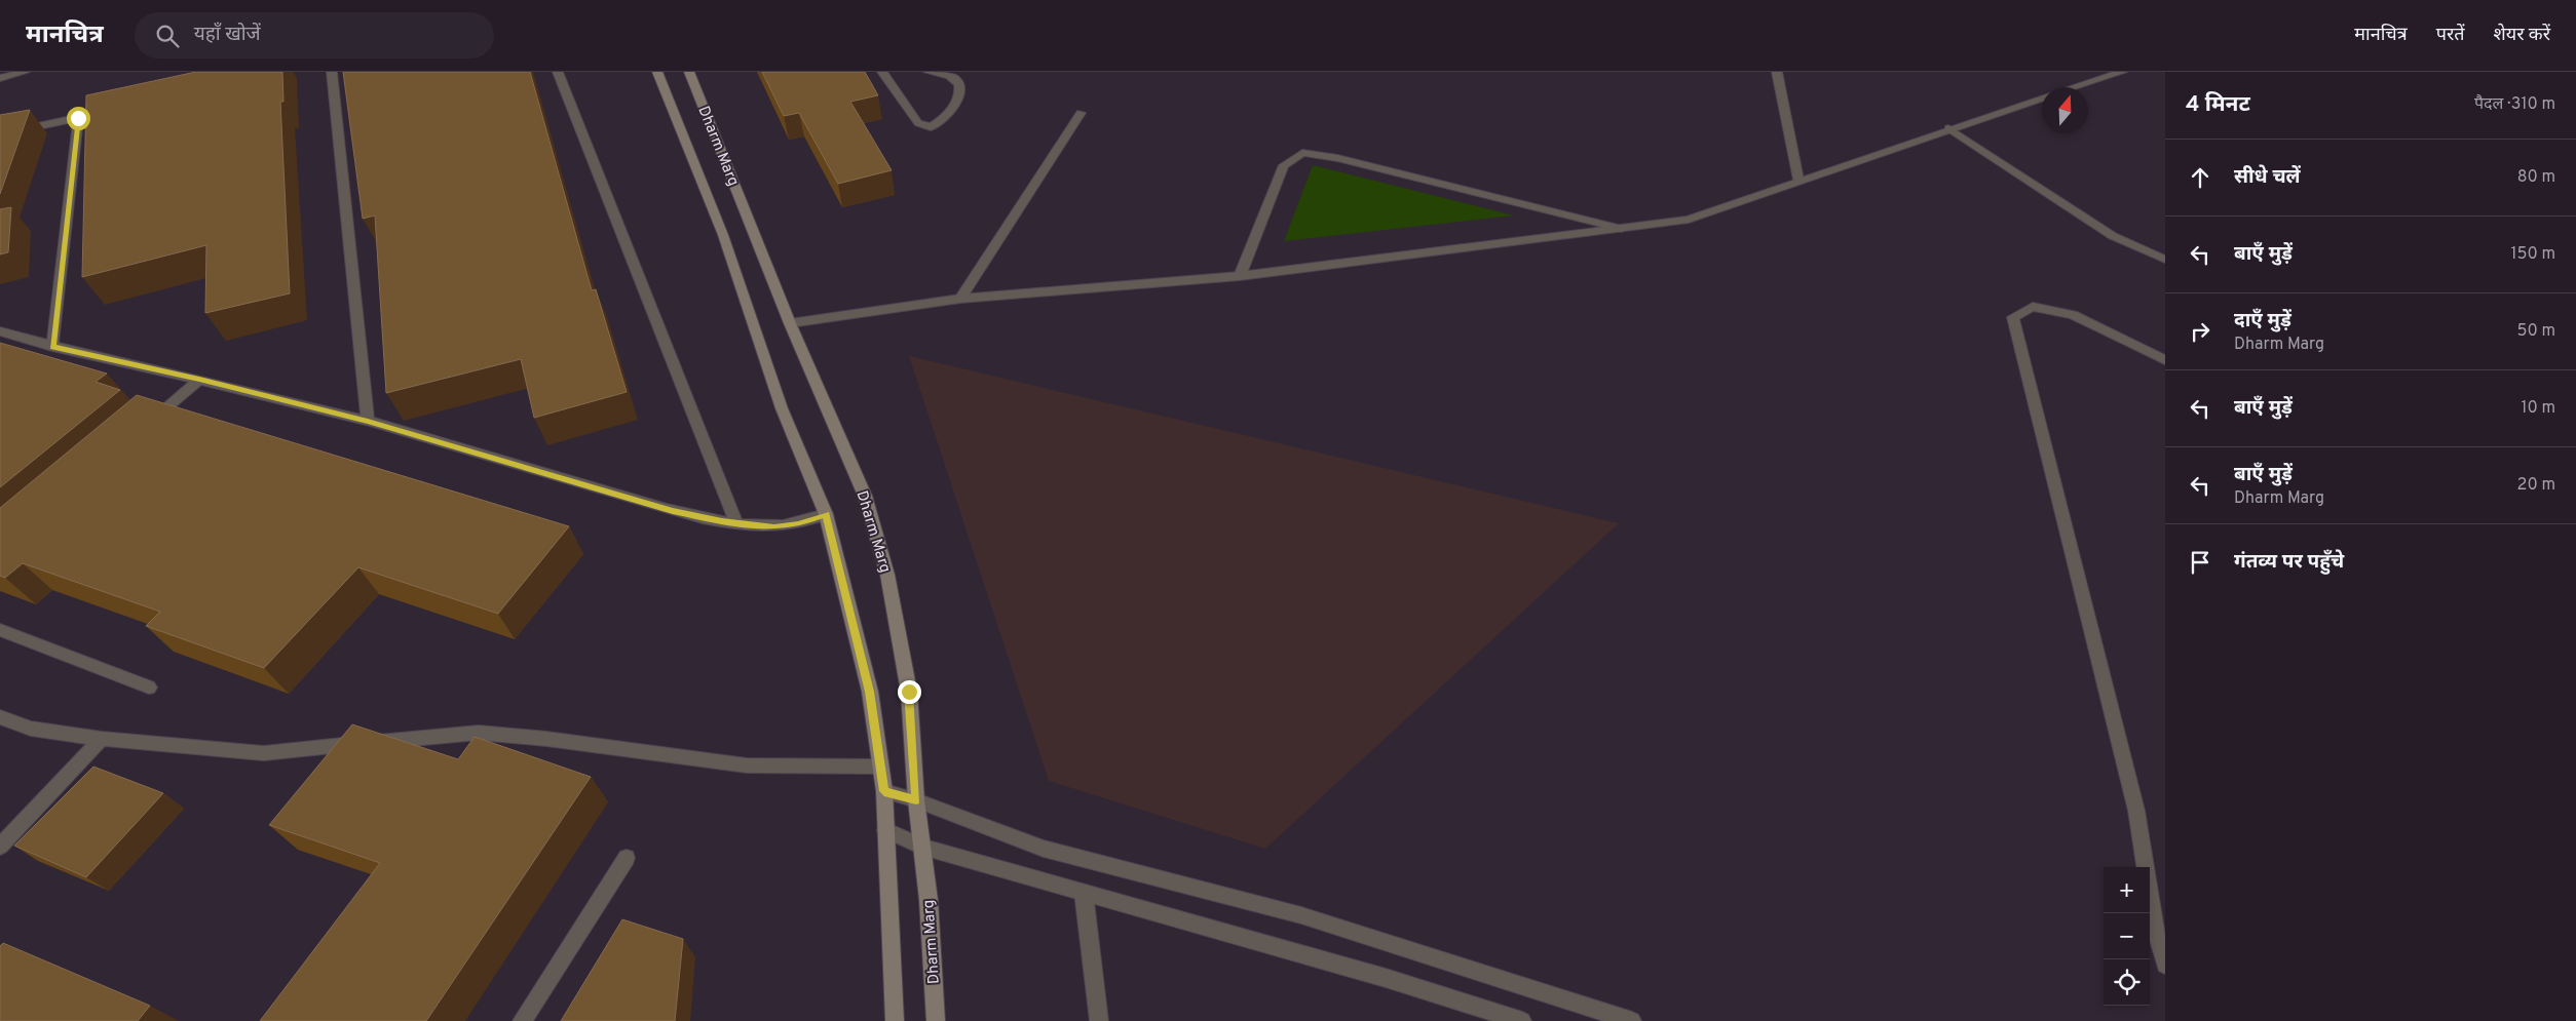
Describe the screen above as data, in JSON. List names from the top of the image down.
{
  "streets": {
    "main road": ["Dharm Marg"]
  },
  "north": "top",
  "page": {
    "header": "मानचित्र",
    "search": "यहाँ खोजें",
    "nav": ["मानचित्र", "परतें", "शेयर करें"],
    "heading": ["4 मिनट", "पैदल · 310 m"],
    "list": [
      ["सीधे चलें", "80 m"],
      ["बाएँ मुड़ें", "150 m"],
      ["दाएँ मुड़ें", "Dharm Marg", "50 m"],
      ["बाएँ मुड़ें", "10 m"],
      ["बाएँ मुड़ें", "Dharm Marg", "20 m"],
      "गंतव्य पर पहुँचे"
    ],
    "map_buttons": ["+", "−"]
  }
}
